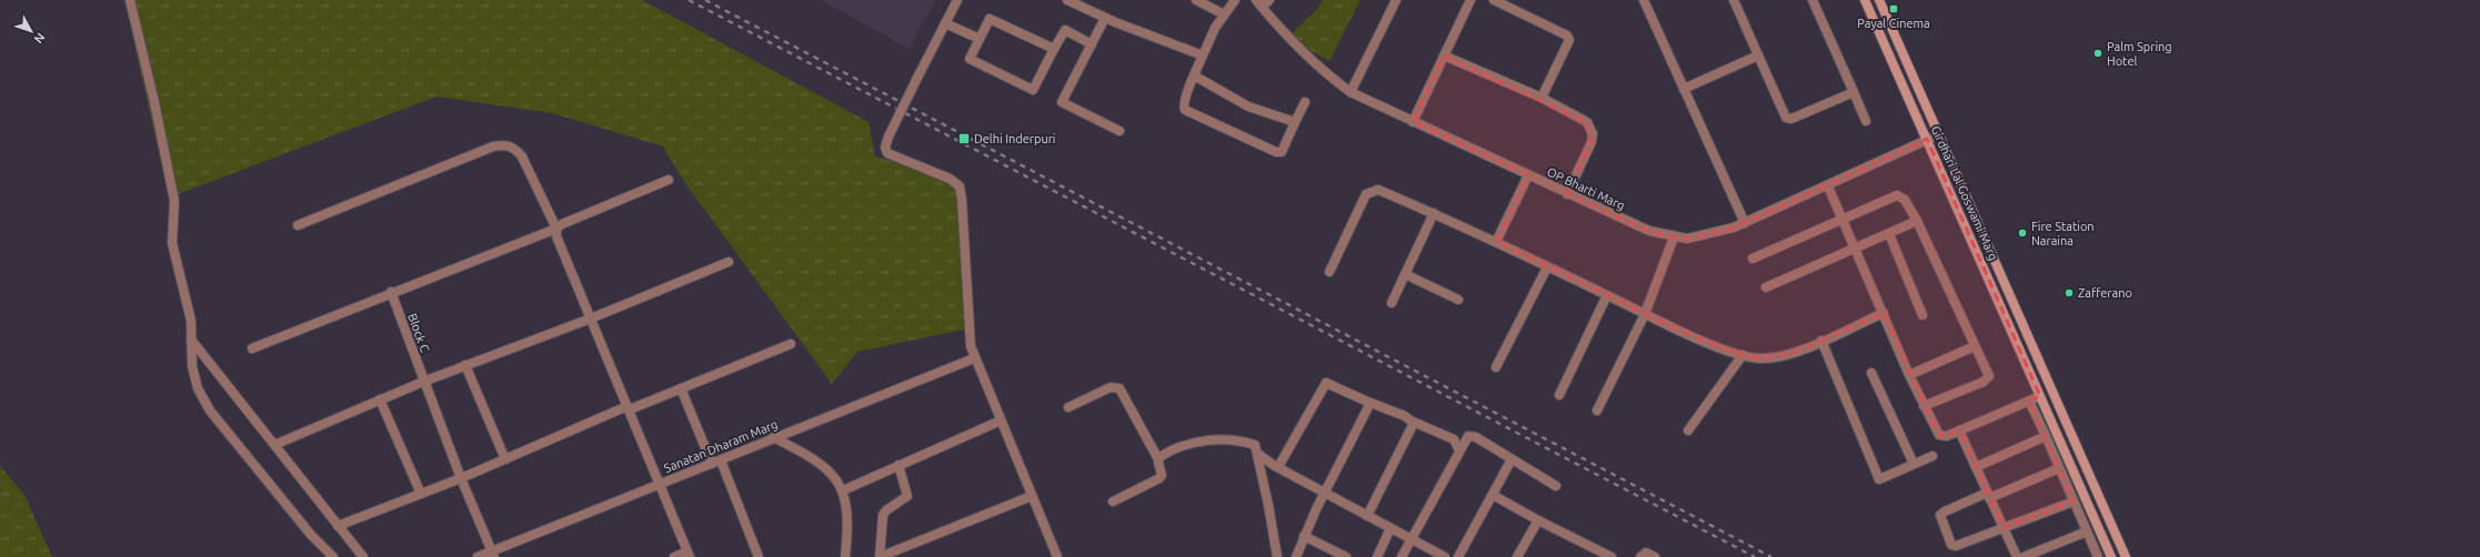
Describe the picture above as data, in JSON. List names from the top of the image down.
{
  "streets": {
    "main road": ["Girdhari Lal Goswami Marg"],
    "street": ["OP Bharti Marg", "Block C", "Sanatan Dharam Marg"]
  },
  "crossings": [
    ["OP Bharti Marg", "Girdhari Lal Goswami Marg"],
    ["Block C", "Sanatan Dharam Marg"]
  ],
  "places": {
    "transit": ["Payal Cinema", "Delhi Inderpuri"],
    "other": ["Palm Spring Hotel", "Fire Station Naraina", "Zafferano"]
  },
  "north": "bottom right"
}
